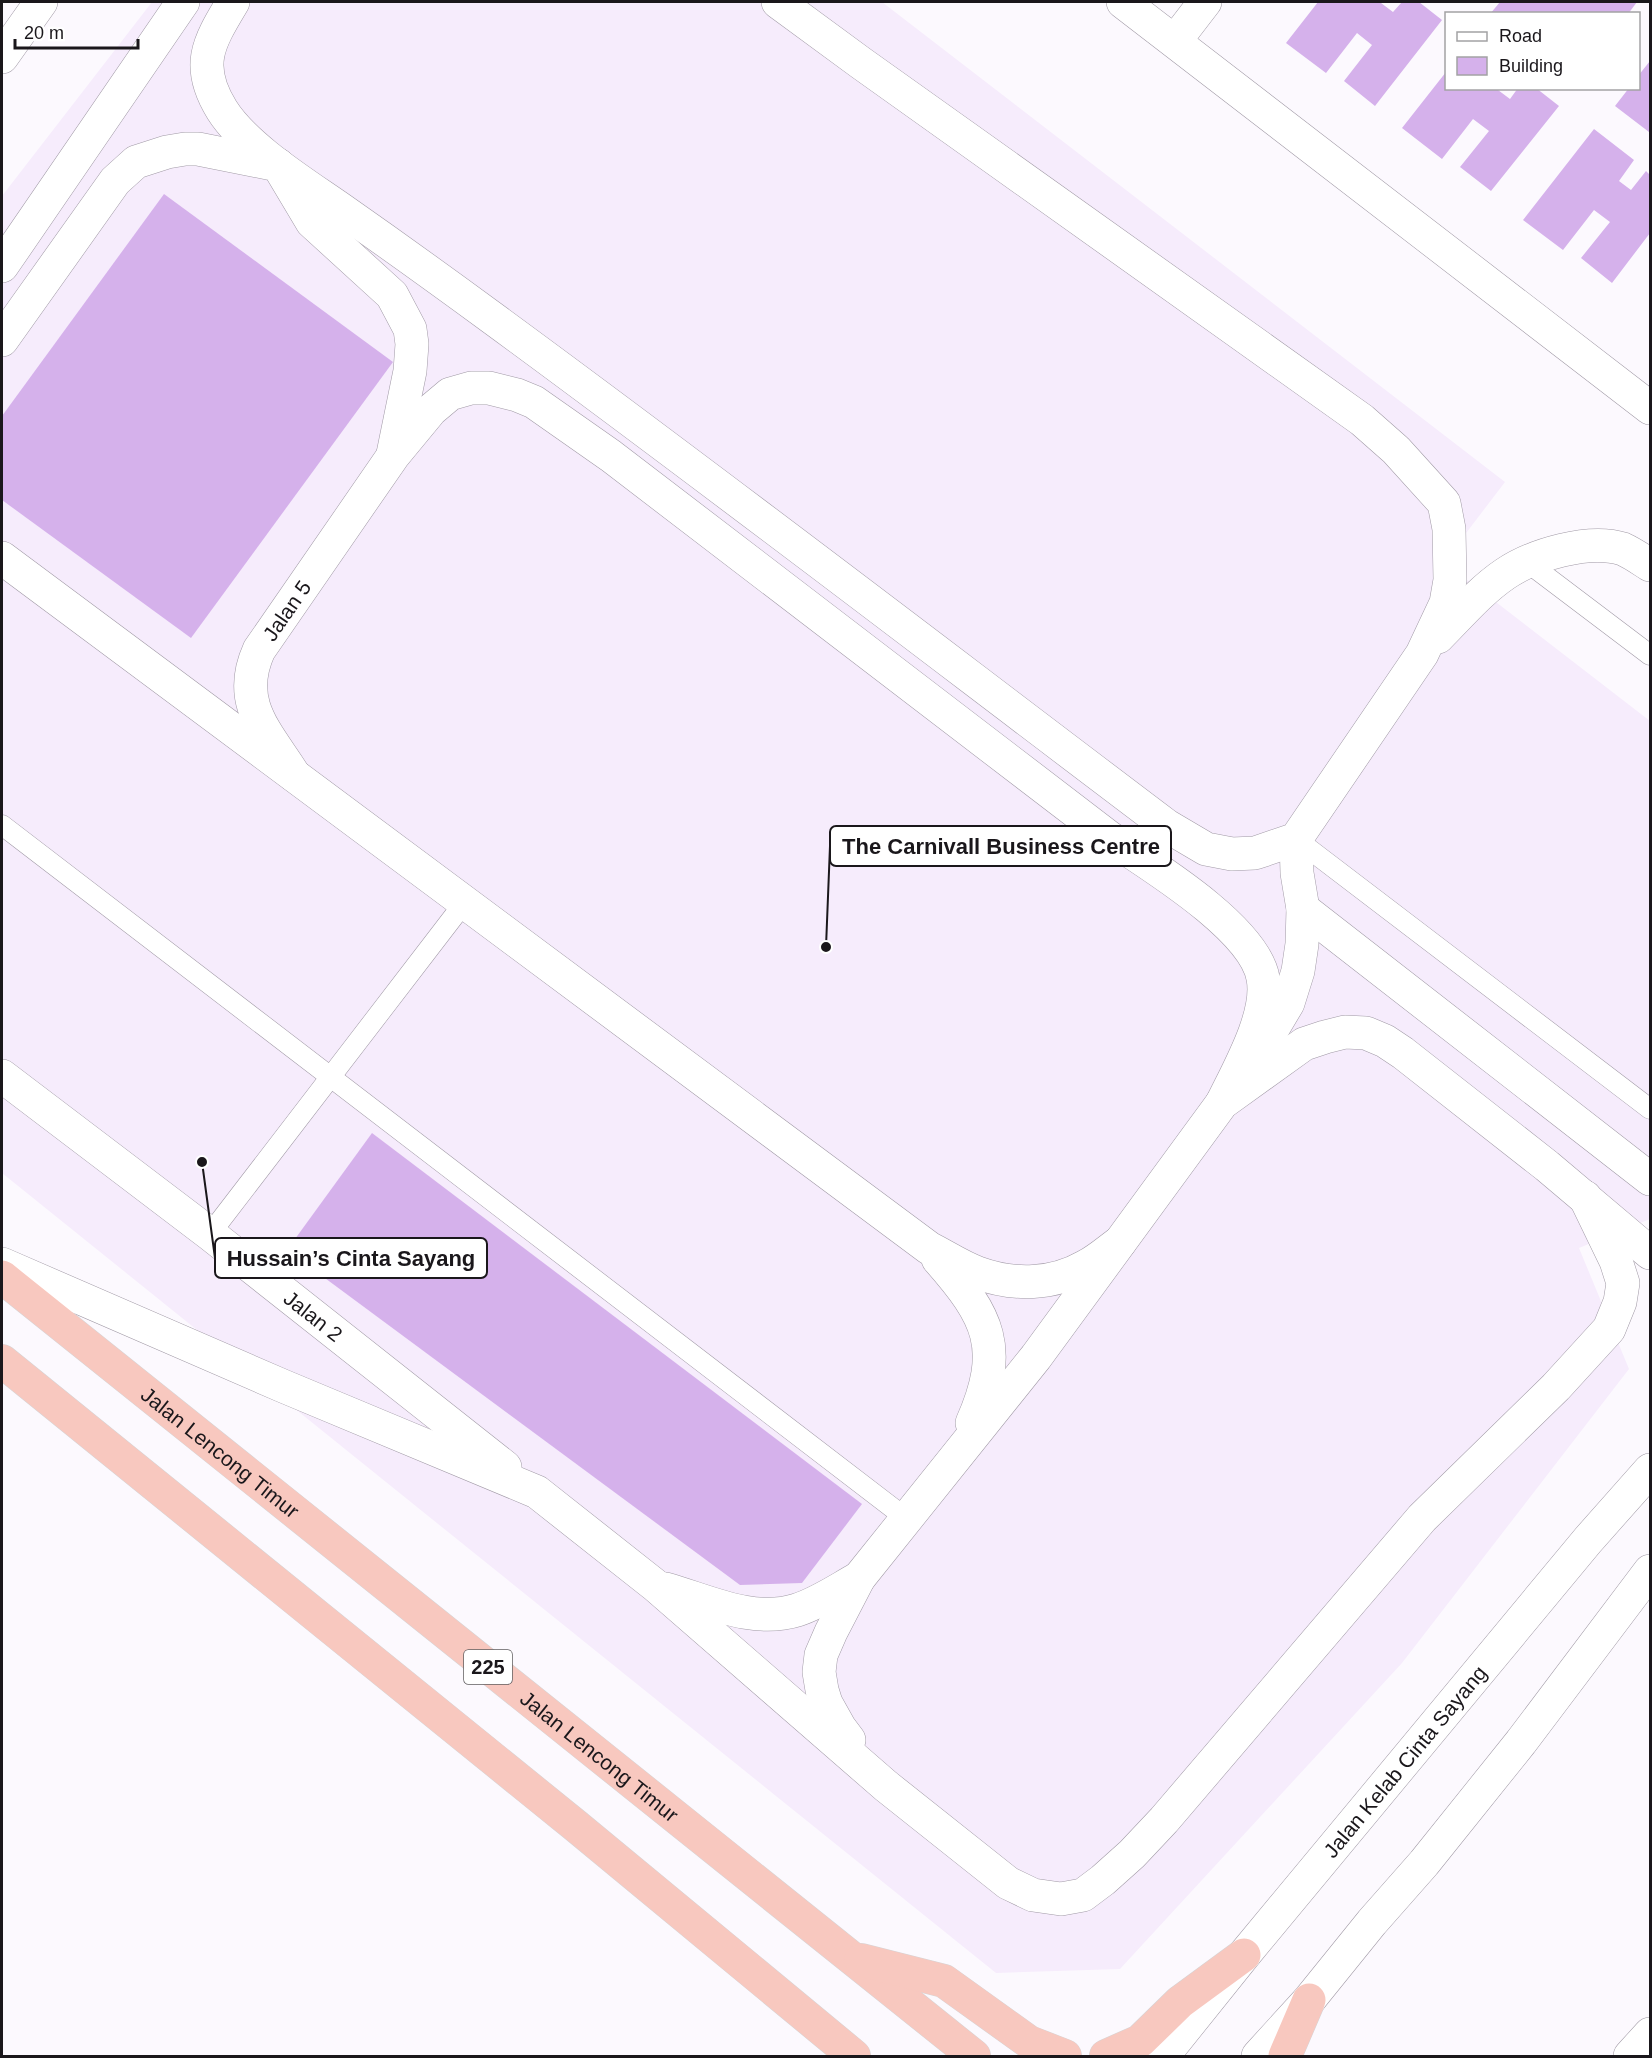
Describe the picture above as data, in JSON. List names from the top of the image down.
{
  "streets": {
    "highway": ["Jalan Lencong Timur", "225"],
    "street": ["Jalan 5", "Jalan 2", "Jalan Kelab Cinta Sayang"]
  },
  "places": ["The Carnivall Business Centre", "Hussain’s Cinta Sayang"],
  "legend": ["Road", "Building"],
  "scale_bar": "20 m"
}
